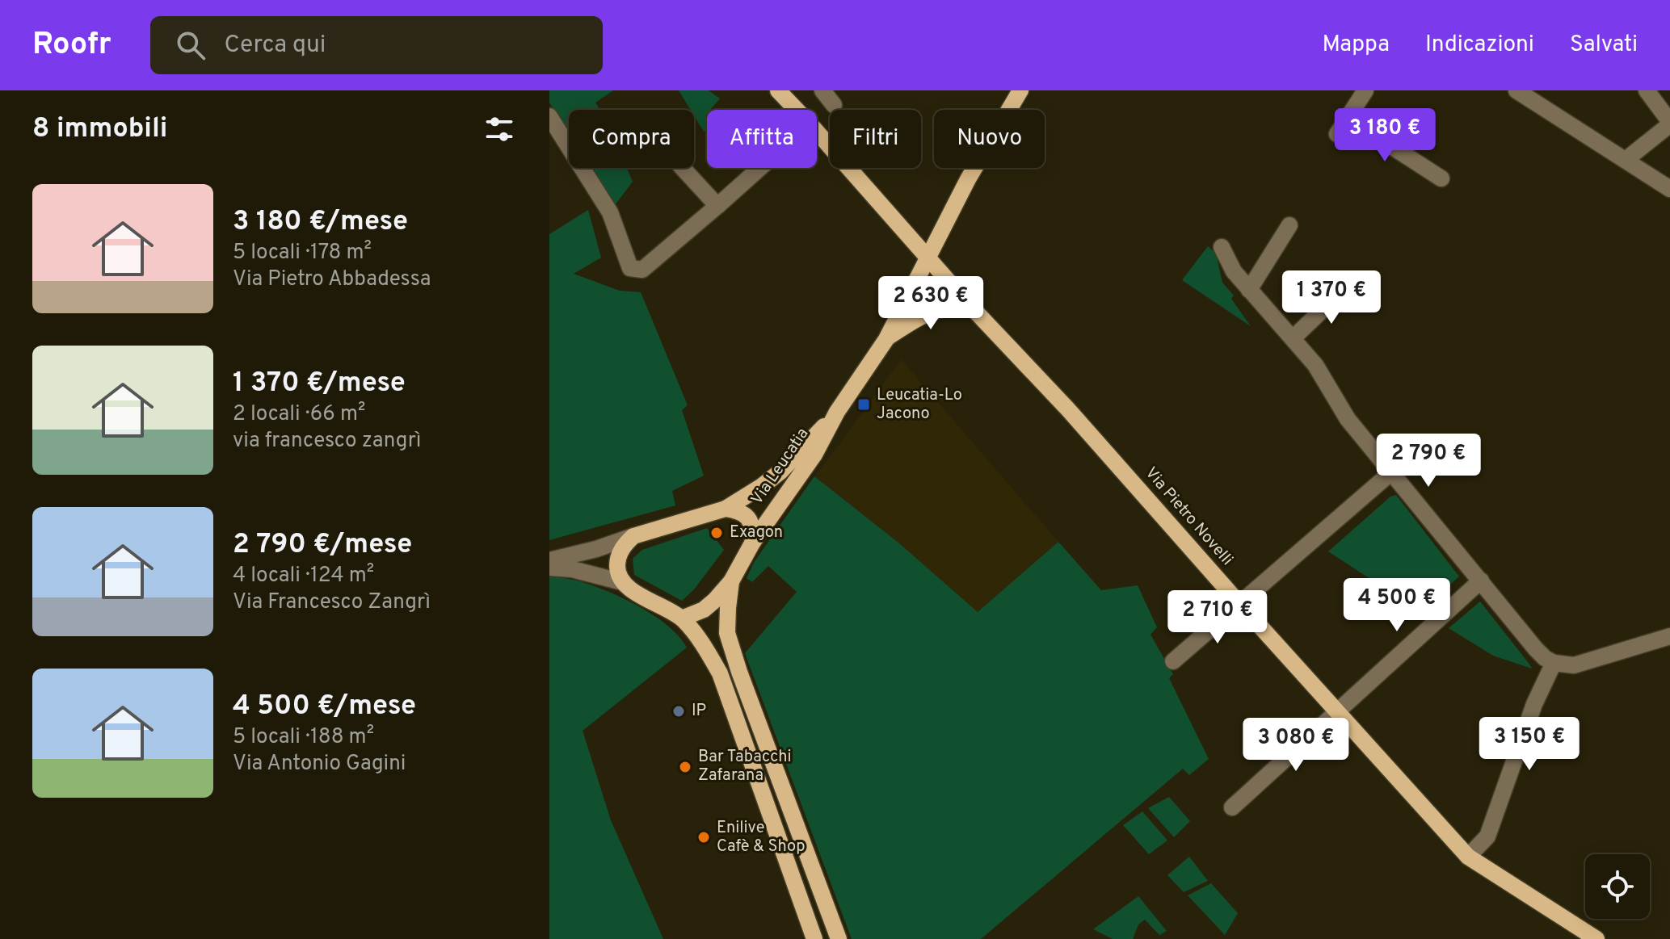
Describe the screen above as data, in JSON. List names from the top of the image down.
{
  "streets": {
    "main road": ["Via Leucatia", "Via Pietro Novelli"]
  },
  "crossings": [
    ["Via Leucatia", "Via Pietro Novelli"]
  ],
  "places": {
    "transit": ["Leucatia-Lo Jacono"],
    "other": [
      "Exagon",
      "IP",
      "Bar Tabacchi Zafarana",
      "Enilive Cafè & Shop"
    ]
  },
  "page": {
    "header": "Roofr",
    "search": "Cerca qui",
    "nav": ["Mappa", "Indicazioni", "Salvati"],
    "heading": "8 immobili",
    "price": [
      "3 180 €",
      "1 370 €",
      "2 630 €",
      "2 790 €",
      "4 500 €",
      "2 710 €",
      "3 150 €",
      "3 080 €"
    ],
    "chip": [
      "Compra",
      "Affitta",
      "Filtri",
      "Nuovo"
    ],
    "list": [
      {
        "name": "3 180 €/mese",
        "note": "5 locali · 178 m² · Via Pietro Abbadessa"
      },
      {
        "name": "1 370 €/mese",
        "note": "2 locali · 66 m² · via francesco zangrì"
      },
      {
        "name": "2 790 €/mese",
        "note": "4 locali · 124 m² · Via Francesco Zangrì"
      },
      {
        "name": "4 500 €/mese",
        "note": "5 locali · 188 m² · Via Antonio Gagini"
      }
    ]
  }
}
